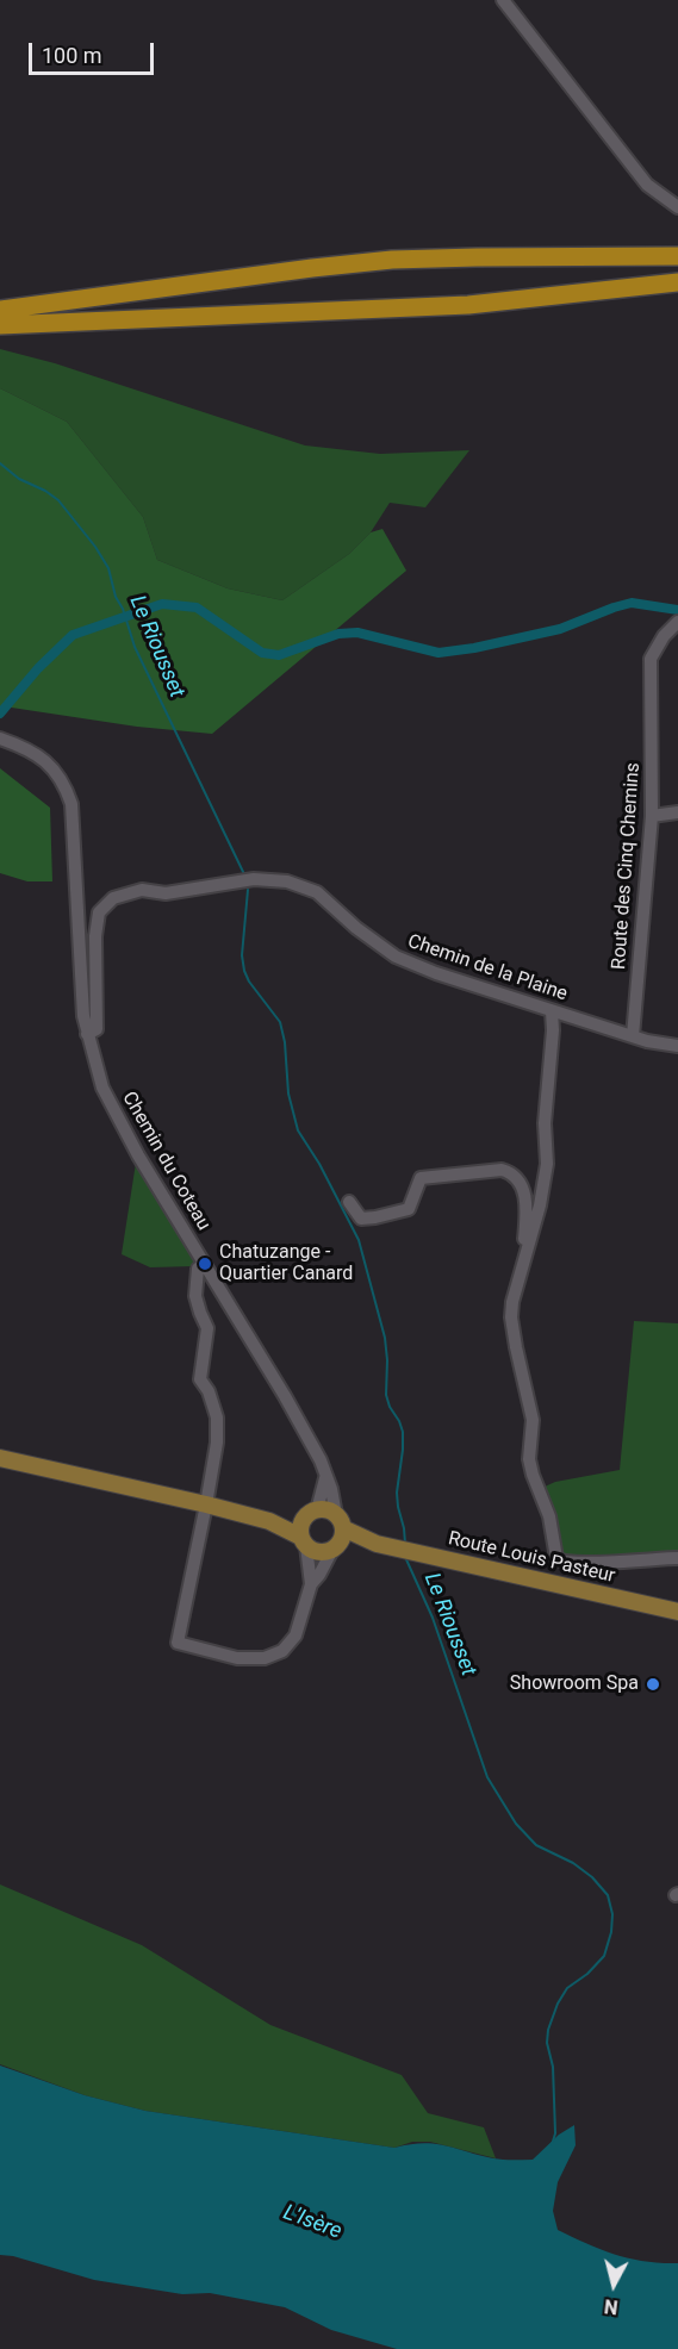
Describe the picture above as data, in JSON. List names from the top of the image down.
{
  "streets": {
    "main road": ["Route Louis Pasteur"],
    "street": ["Route des Cinq Chemins", "Chemin de la Plaine", "Chemin du Coteau"]
  },
  "crossings": [
    ["Route des Cinq Chemins", "Chemin de la Plaine"],
    ["Chemin de la Plaine", "Chemin du Coteau"],
    ["Chemin du Coteau", "Route Louis Pasteur"]
  ],
  "water": ["Le Riousset", "L'Isère"],
  "places": ["Chatuzange - Quartier Canard", "Showroom Spa"],
  "scale_bar": "100 m",
  "north": "bottom"
}
